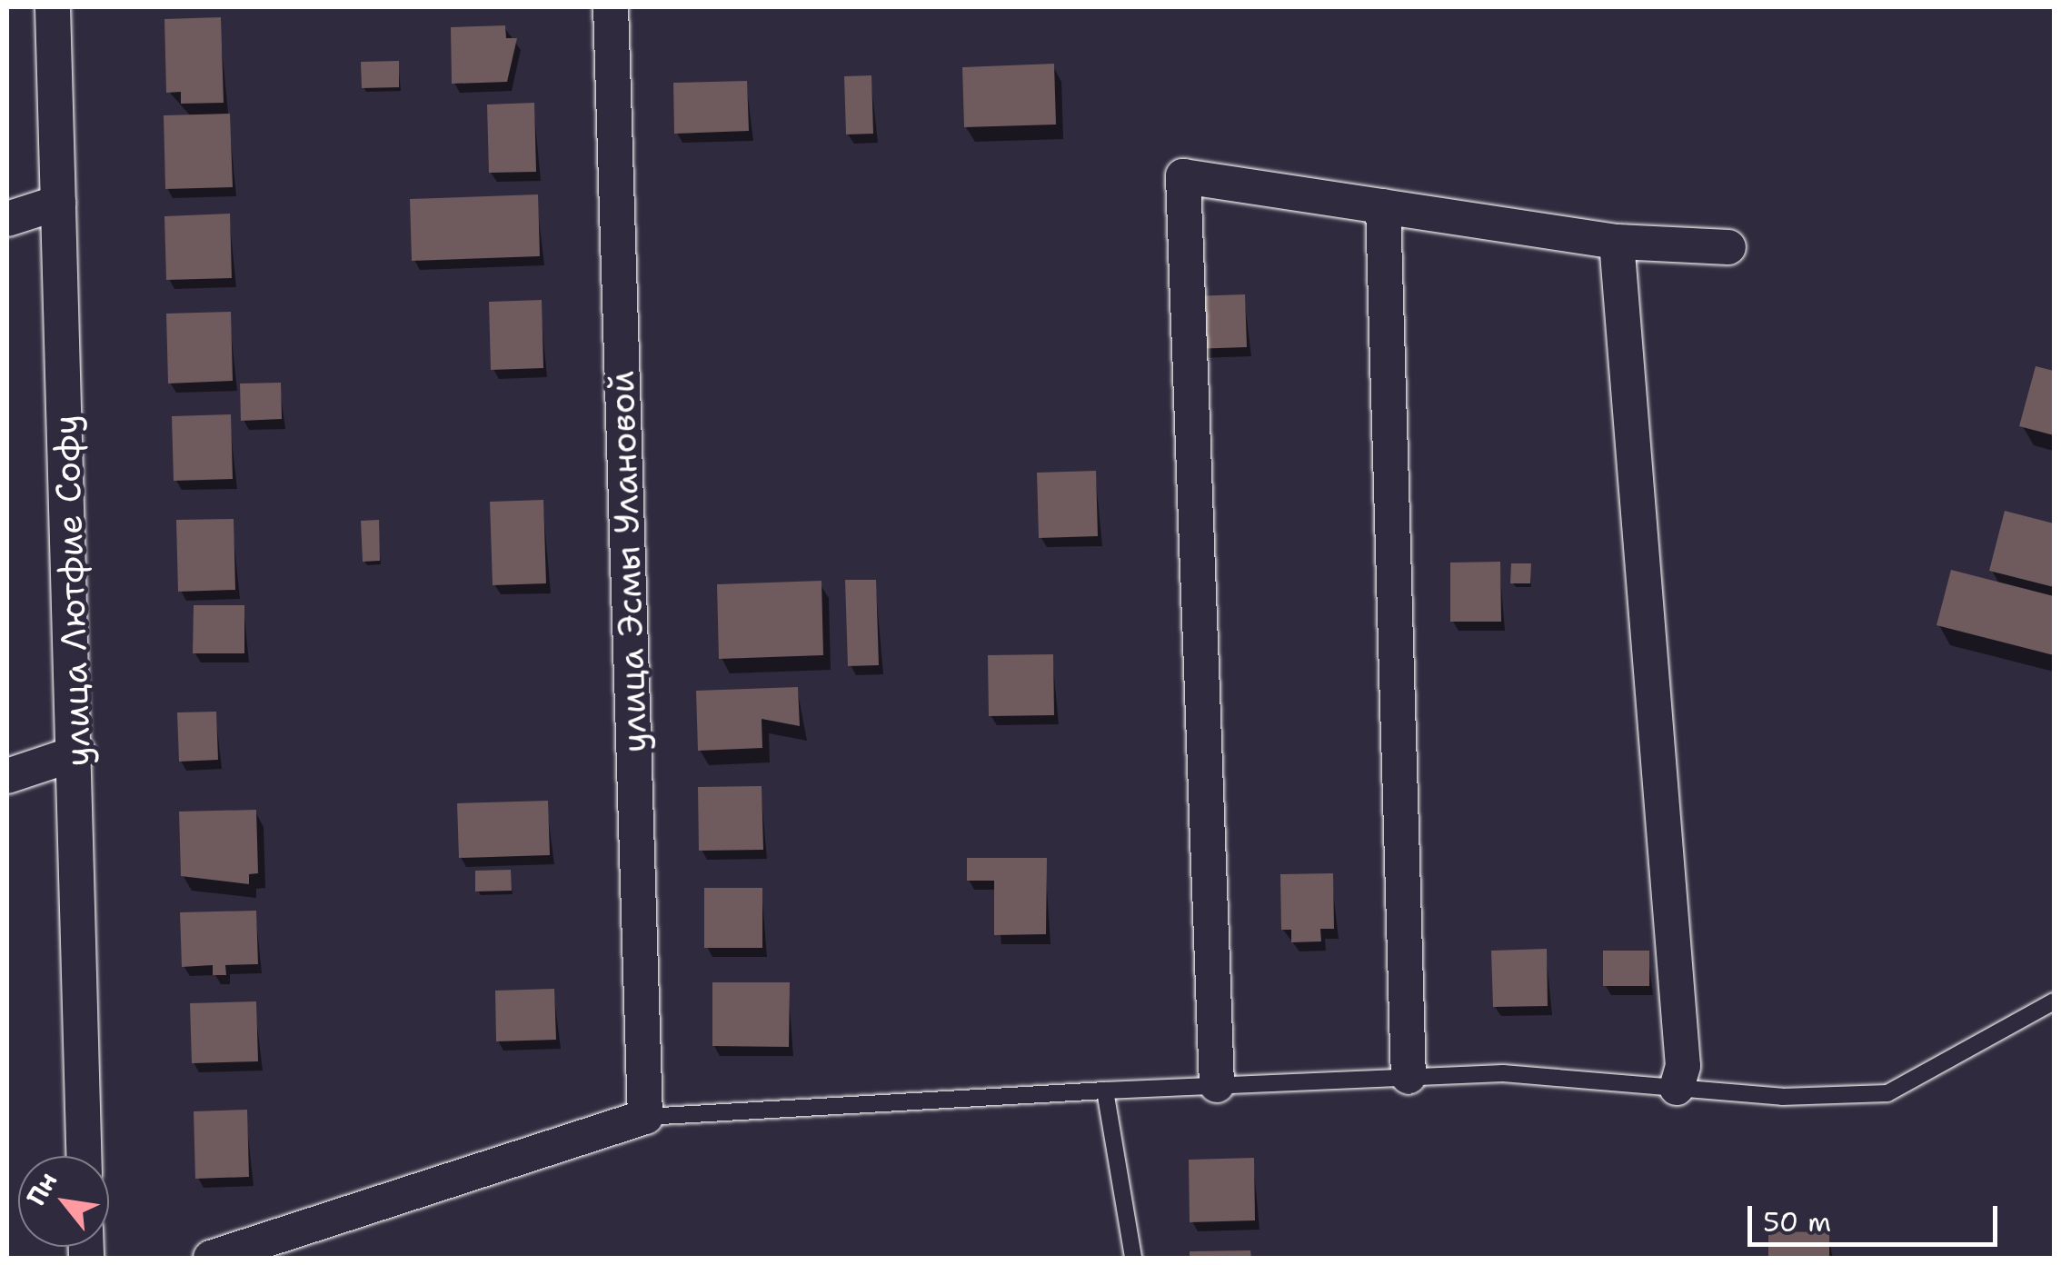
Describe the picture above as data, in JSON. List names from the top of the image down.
{
  "streets": {
    "street": ["улица Эсмы Улановой", "улица Лютфие Софу"]
  },
  "scale_bar": "50 m",
  "north": "top left"
}
